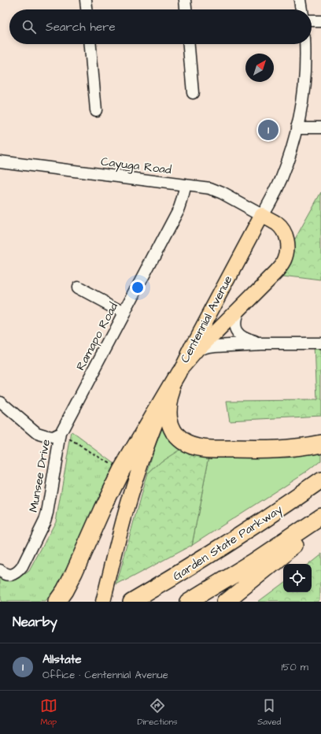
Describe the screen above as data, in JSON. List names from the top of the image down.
{
  "streets": {
    "highway": ["Garden State Parkway"],
    "main road": ["Centennial Avenue"],
    "street": ["Cayuga Road", "Ramapo Road", "Munsee Drive"]
  },
  "crossings": [
    ["Cayuga Road", "Centennial Avenue"],
    ["Cayuga Road", "Ramapo Road"],
    ["Ramapo Road", "Munsee Drive"]
  ],
  "north": "top right",
  "page": {
    "search": "Search here",
    "pins": "1",
    "heading": "Nearby",
    "list": [
      {
        "mark": "1",
        "name": "Allstate",
        "note": "Office · Centennial Avenue",
        "value": "150 m"
      }
    ],
    "nav": ["Map", "Directions", "Saved"]
  }
}
